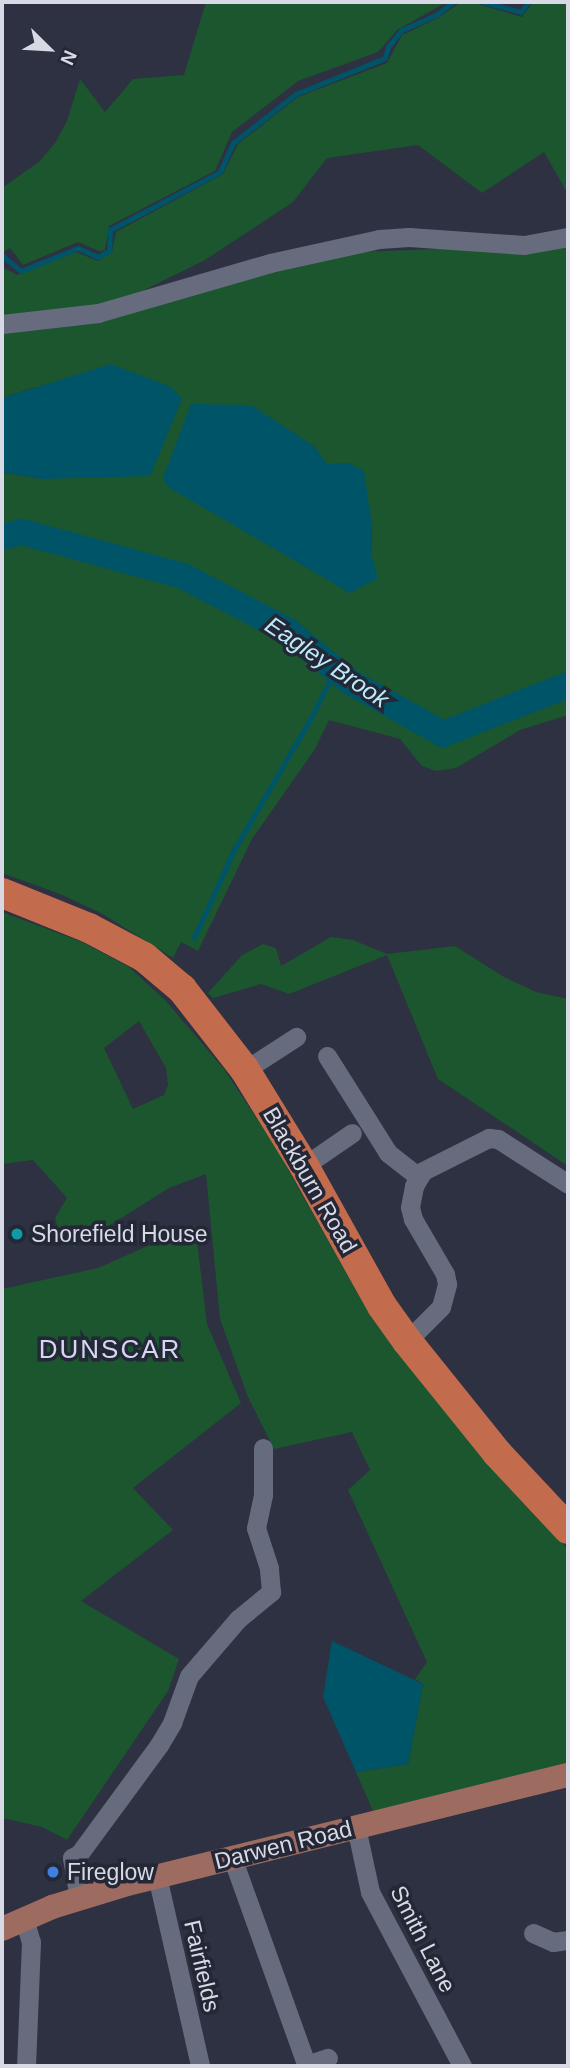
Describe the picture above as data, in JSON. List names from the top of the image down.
{
  "streets": {
    "highway": ["Blackburn Road"],
    "main road": ["Darwen Road"],
    "street": ["Smith Lane", "Fairfields"]
  },
  "crossings": [
    ["Darwen Road", "Smith Lane"],
    ["Darwen Road", "Fairfields"]
  ],
  "districts": ["DUNSCAR"],
  "water": ["Eagley Brook"],
  "places": ["Shorefield House", "Fireglow"],
  "north": "bottom right"
}
